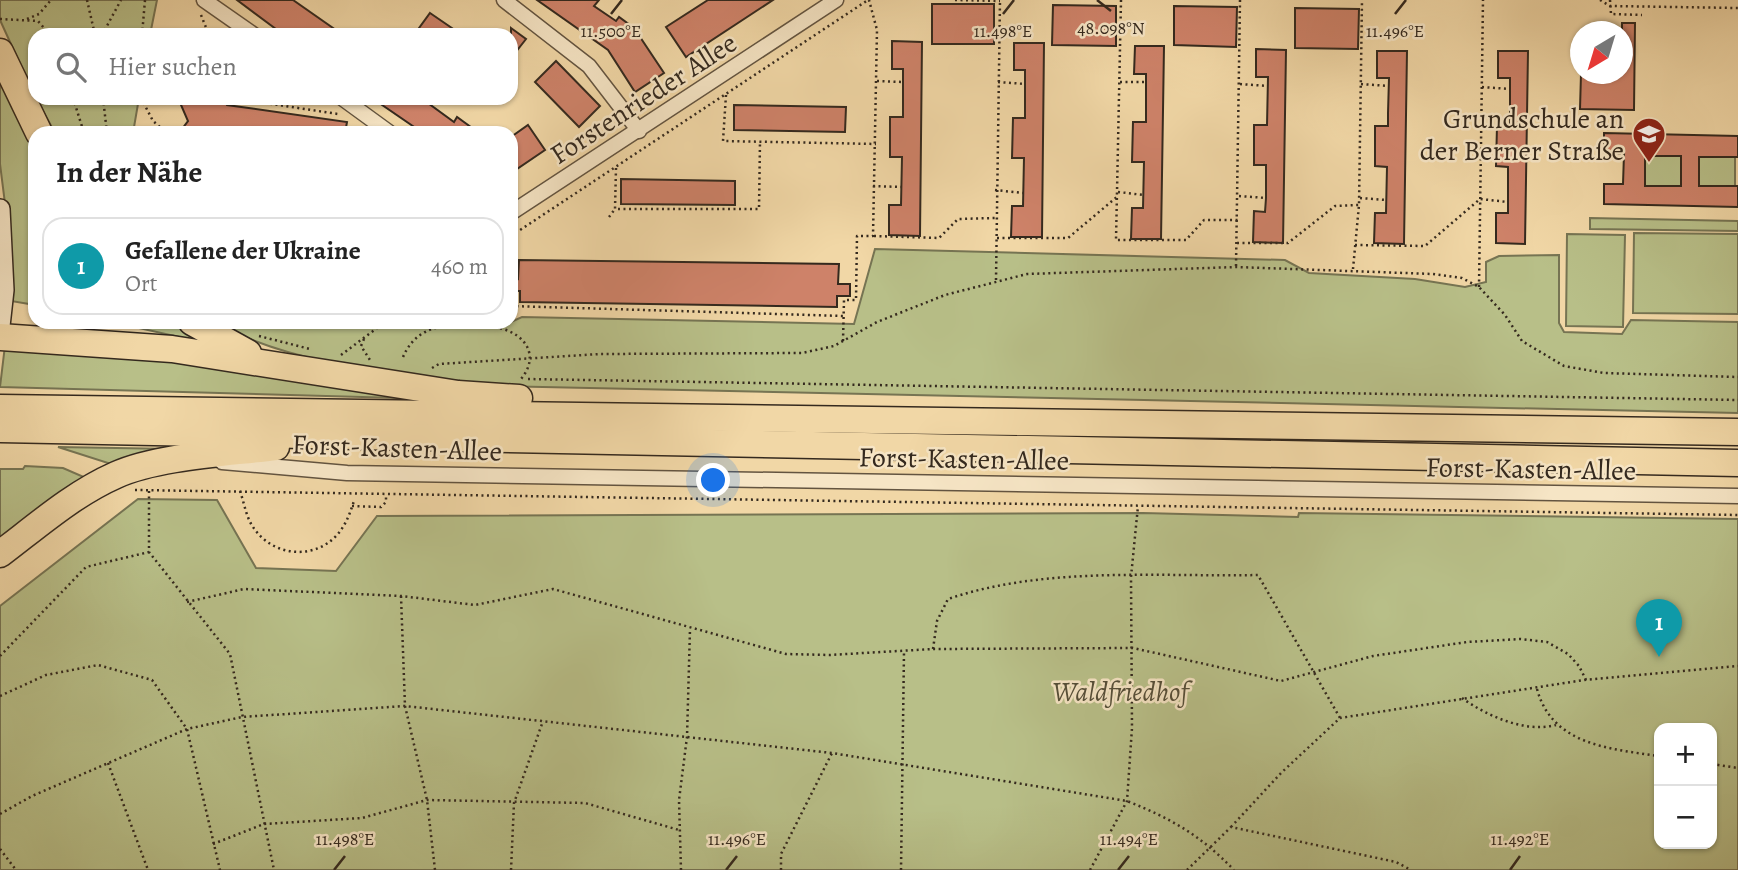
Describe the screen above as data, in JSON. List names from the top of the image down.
{
  "streets": {
    "street": ["Forstenrieder Allee", "Forst-Kasten-Allee"]
  },
  "parks": ["Waldfriedhof"],
  "places": {
    "school or university": ["Grundschule an der Berner Straße"]
  },
  "north": "bottom left",
  "page": {
    "search": "Hier suchen",
    "heading": "In der Nähe",
    "list": [
      {
        "mark": "1",
        "name": "Gefallene der Ukraine",
        "note": "Ort",
        "value": "460 m"
      }
    ],
    "pins": "1",
    "map_buttons": ["+", "−"]
  },
  "coordinates": [
    "48.098°N",
    "11.500°E",
    "11.498°E",
    "11.496°E",
    "11.494°E",
    "11.492°E"
  ]
}
